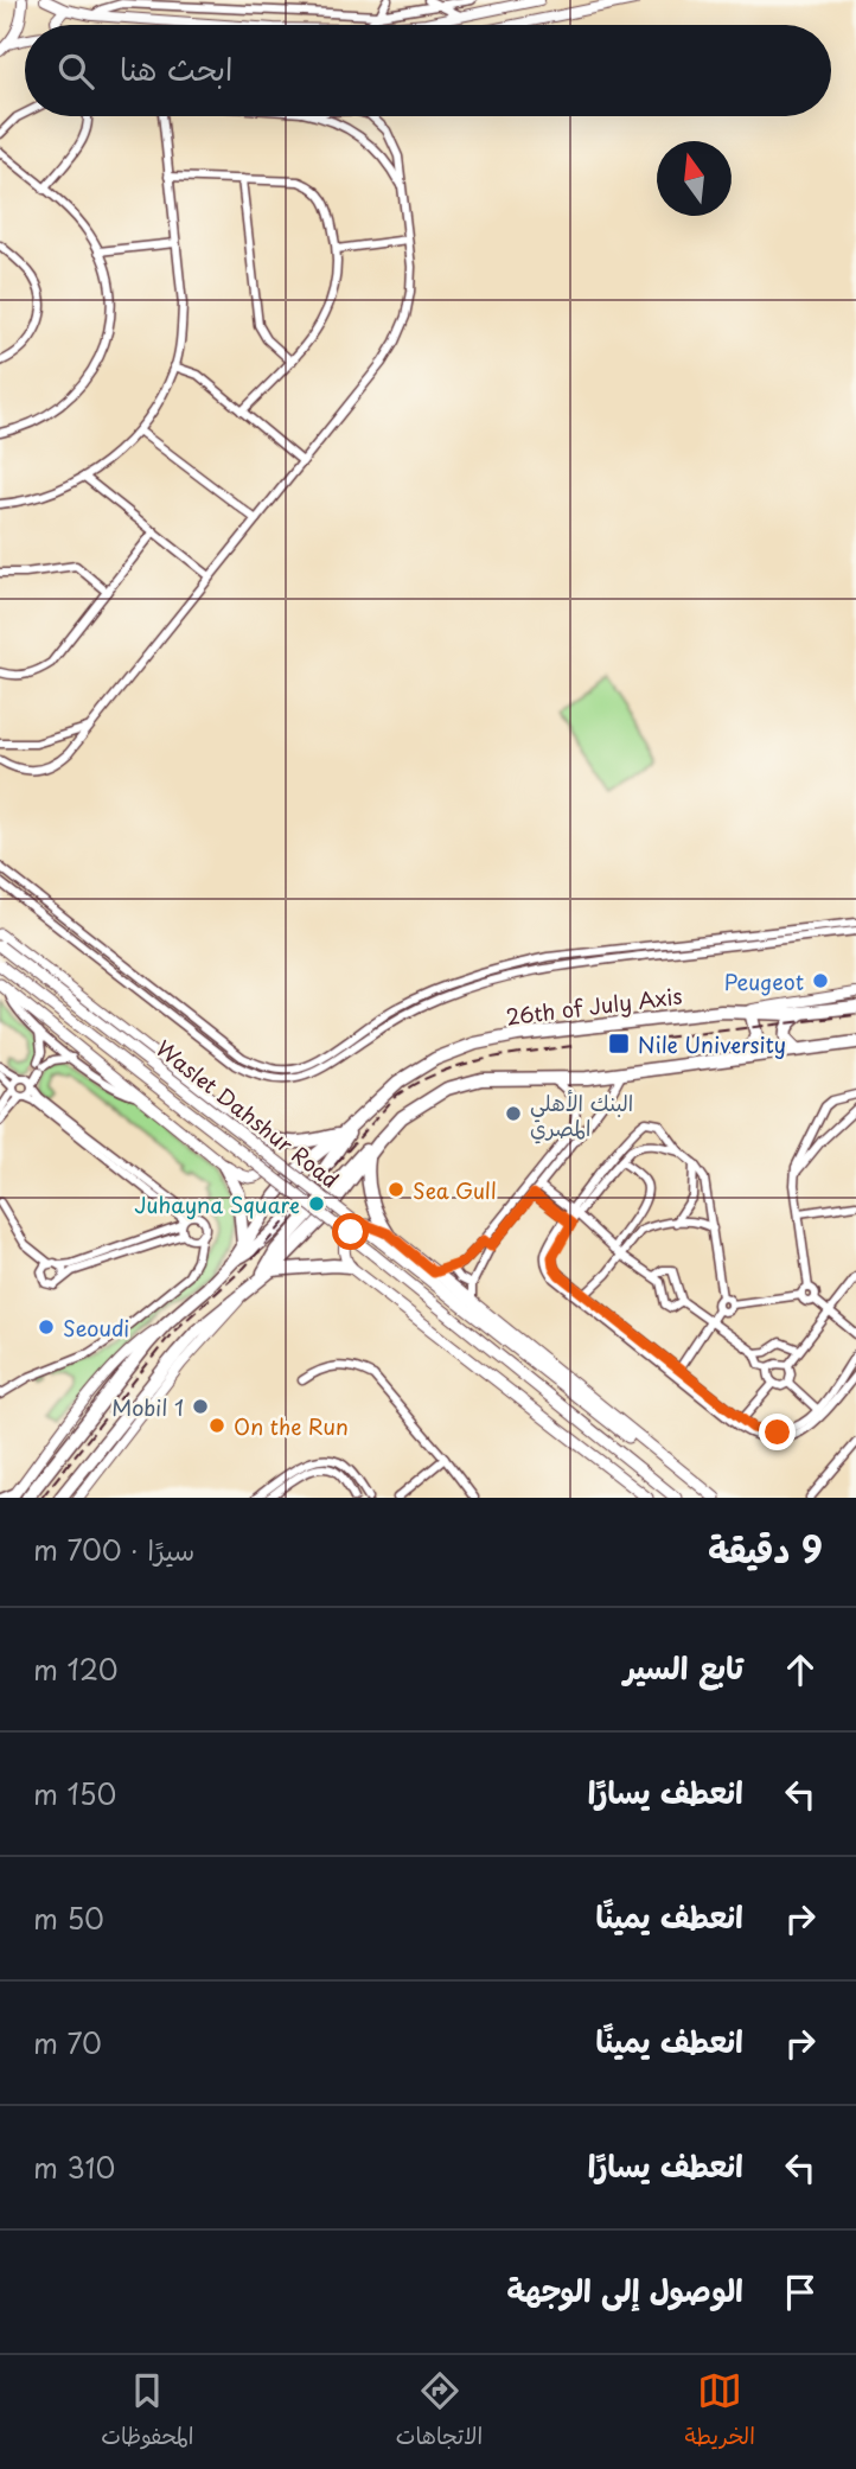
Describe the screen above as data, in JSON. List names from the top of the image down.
{
  "streets": {
    "highway": ["26th of July Axis"],
    "main road": ["Waslet Dahshur Road"]
  },
  "places": {
    "other": [
      "Peugeot",
      "البنك الأهلي المصري",
      "Sea Gull",
      "Juhayna Square",
      "Seoudi",
      "Mobil 1",
      "On the Run"
    ],
    "transit": ["Nile University"]
  },
  "north": "top",
  "page": {
    "search": "ابحث هنا",
    "heading": ["9 دقيقة", "سيرًا · 700 m"],
    "list": [
      ["تابع السير", "120 m"],
      ["انعطف يسارًا", "150 m"],
      ["انعطف يمينًا", "50 m"],
      ["انعطف يمينًا", "70 m"],
      ["انعطف يسارًا", "310 m"],
      "الوصول إلى الوجهة"
    ],
    "nav": ["الخريطة", "الاتجاهات", "المحفوظات"]
  }
}
